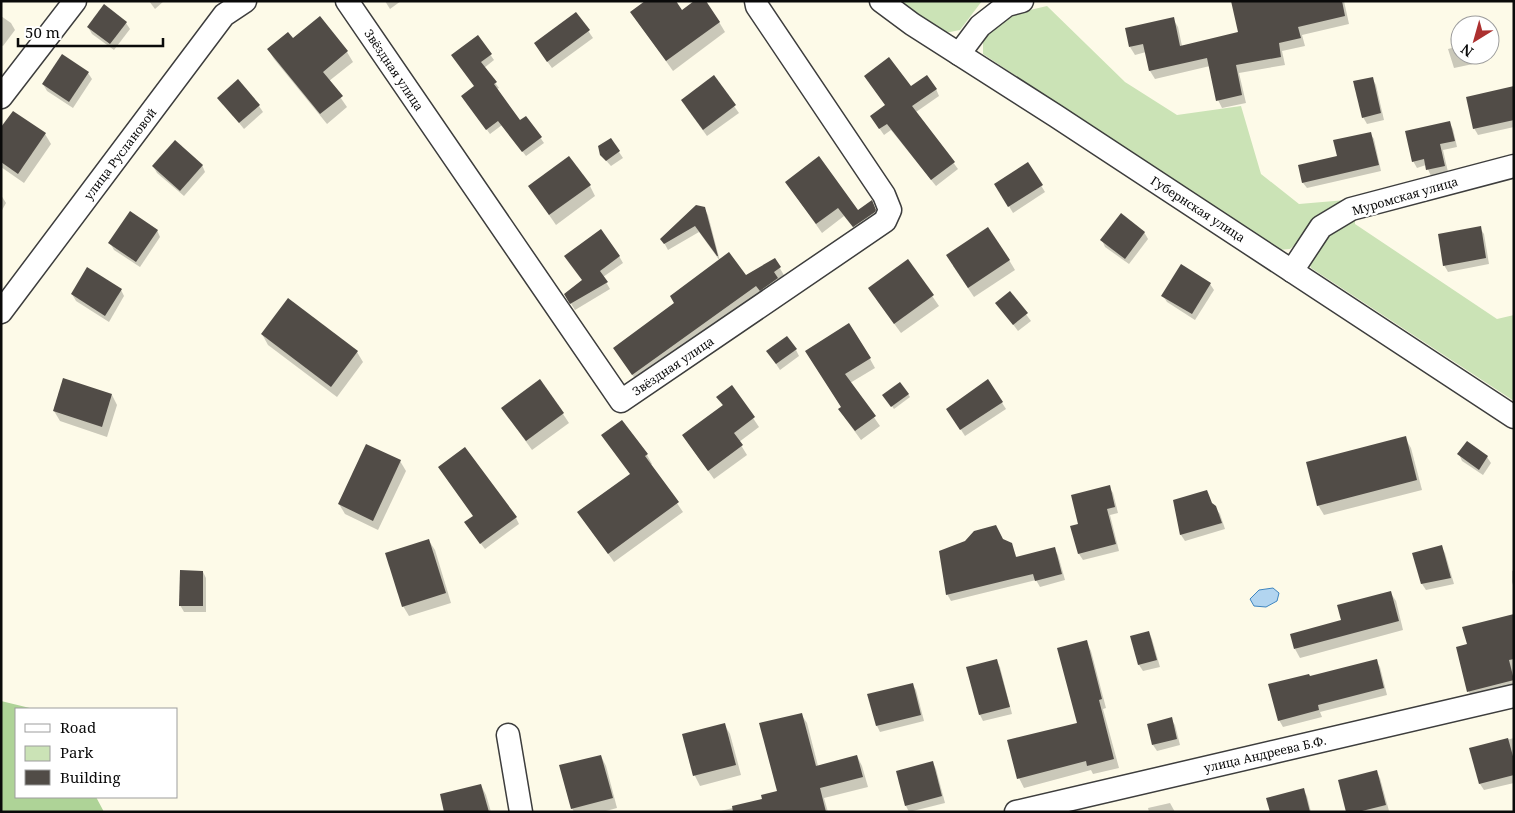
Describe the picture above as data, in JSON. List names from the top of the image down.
{
  "streets": {
    "street": [
      "Звёздная улица",
      "улица Руслановой",
      "Муромская улица",
      "Губернская улица",
      "улица Андреева Б.Ф."
    ]
  },
  "crossings": [
    ["Муромская улица", "Губернская улица"]
  ],
  "legend": ["Road", "Park", "Building"],
  "scale_bar": "50 m",
  "north": "bottom left"
}
